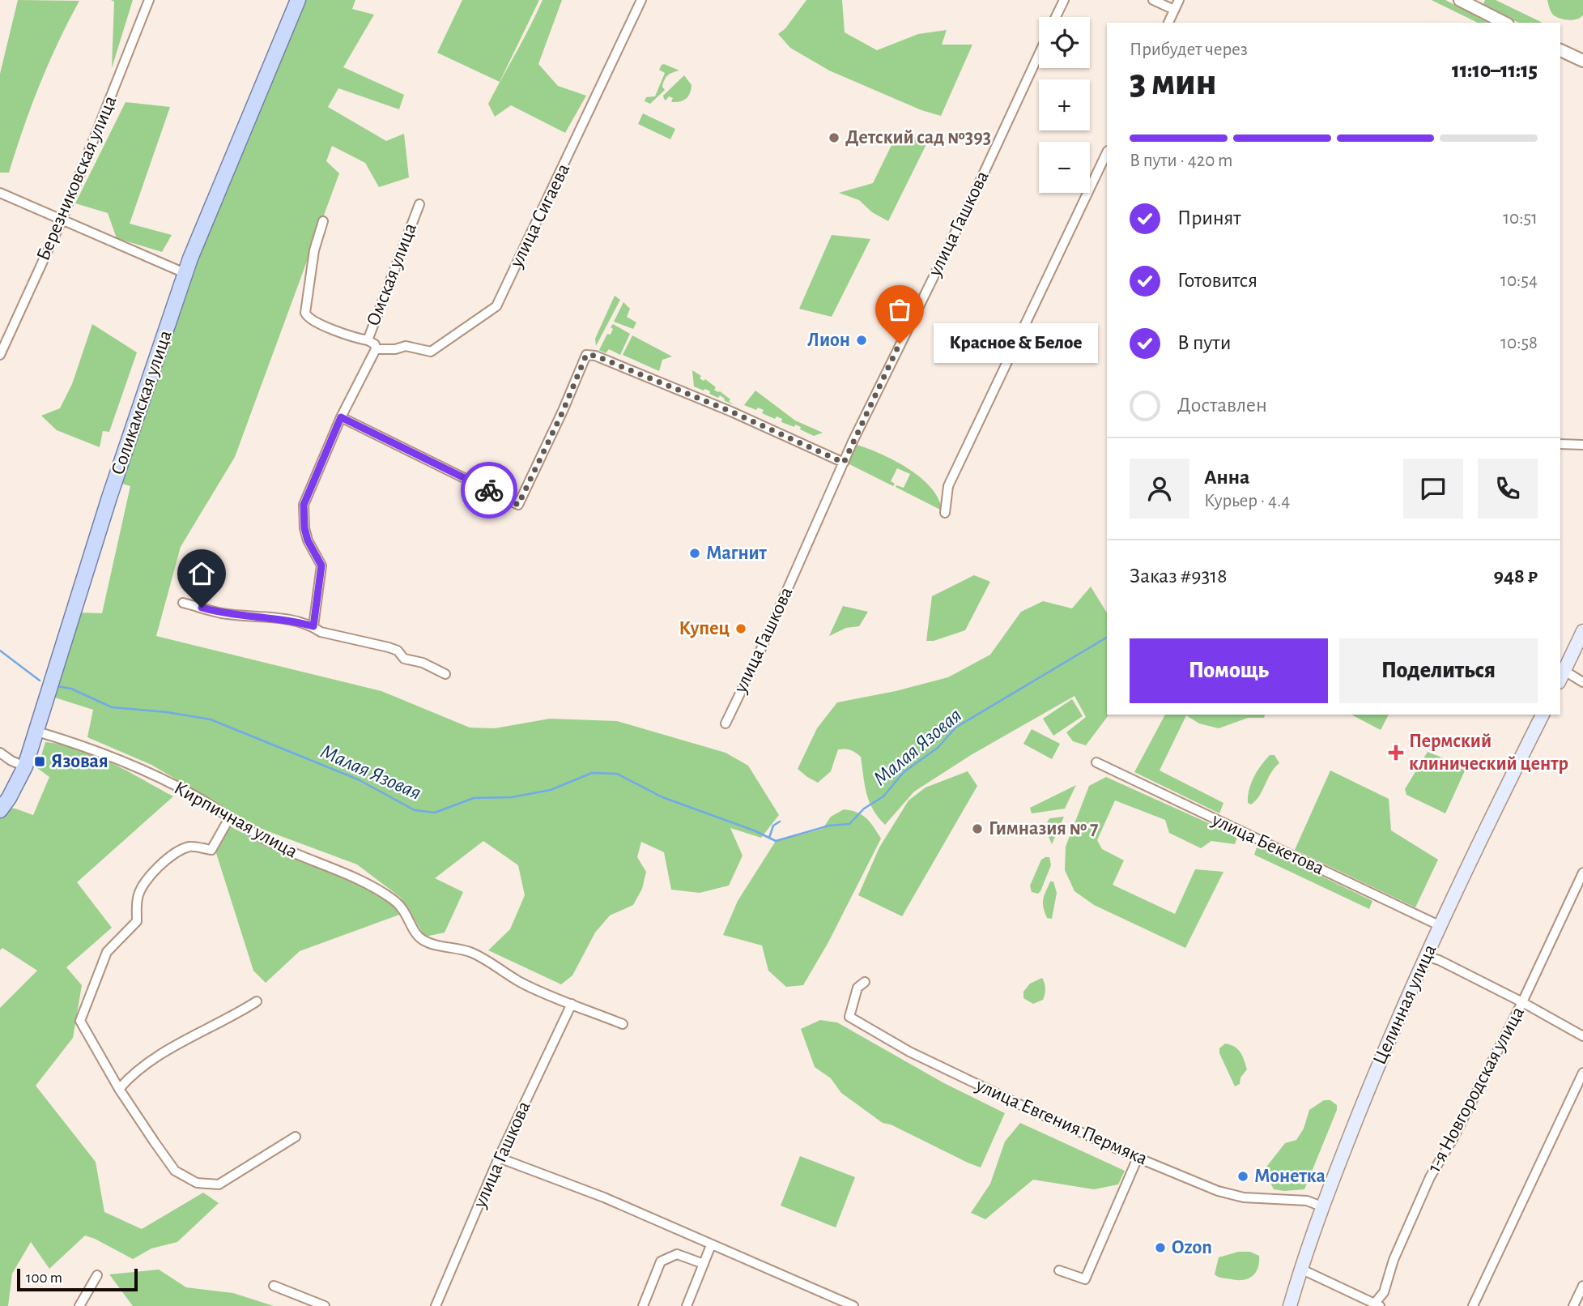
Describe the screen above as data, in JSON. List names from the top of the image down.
{
  "streets": {
    "main road": ["Соликамская улица", "Целинная улица"],
    "street": [
      "Березниковская улица",
      "улица Сигаева",
      "улица Гашкова",
      "Омская улица",
      "Кирпичная улица",
      "улица Бекетова",
      "1-я Новгородская улица",
      "улица Евгения Пермяка"
    ]
  },
  "crossings": [
    ["улица Сигаева", "Омская улица"],
    ["улица Гашкова", "Кирпичная улица"],
    ["Соликамская улица", "Кирпичная улица"],
    ["улица Бекетова", "Целинная улица"],
    ["Целинная улица", "улица Евгения Пермяка"]
  ],
  "water": ["Малая Язовая"],
  "places": {
    "other": [
      "Детский сад №393",
      "Лион",
      "Красное & Белое",
      "Магнит",
      "Купец",
      "Гимназия № 7",
      "Монетка",
      "Ozon"
    ],
    "health": ["Пермский клинический центр"],
    "transit": ["Язовая"]
  },
  "scale_bar": "100 m",
  "page": {
    "map_buttons": ["+", "−"],
    "heading": ["3 мин", "Прибудет через", "11:10–11:15"],
    "panel": [
      "Анна",
      "Курьер · 4.4",
      "Заказ #9318",
      "948 ₽"
    ],
    "bar": "В пути · 420 m",
    "list": [
      ["Принят", "10:51"],
      ["Готовится", "10:54"],
      ["В пути", "10:58"],
      "Доставлен"
    ],
    "bubble": "Красное & Белое",
    "buttons": ["Помощь", "Поделиться"],
    "scale": "100 m"
  }
}
